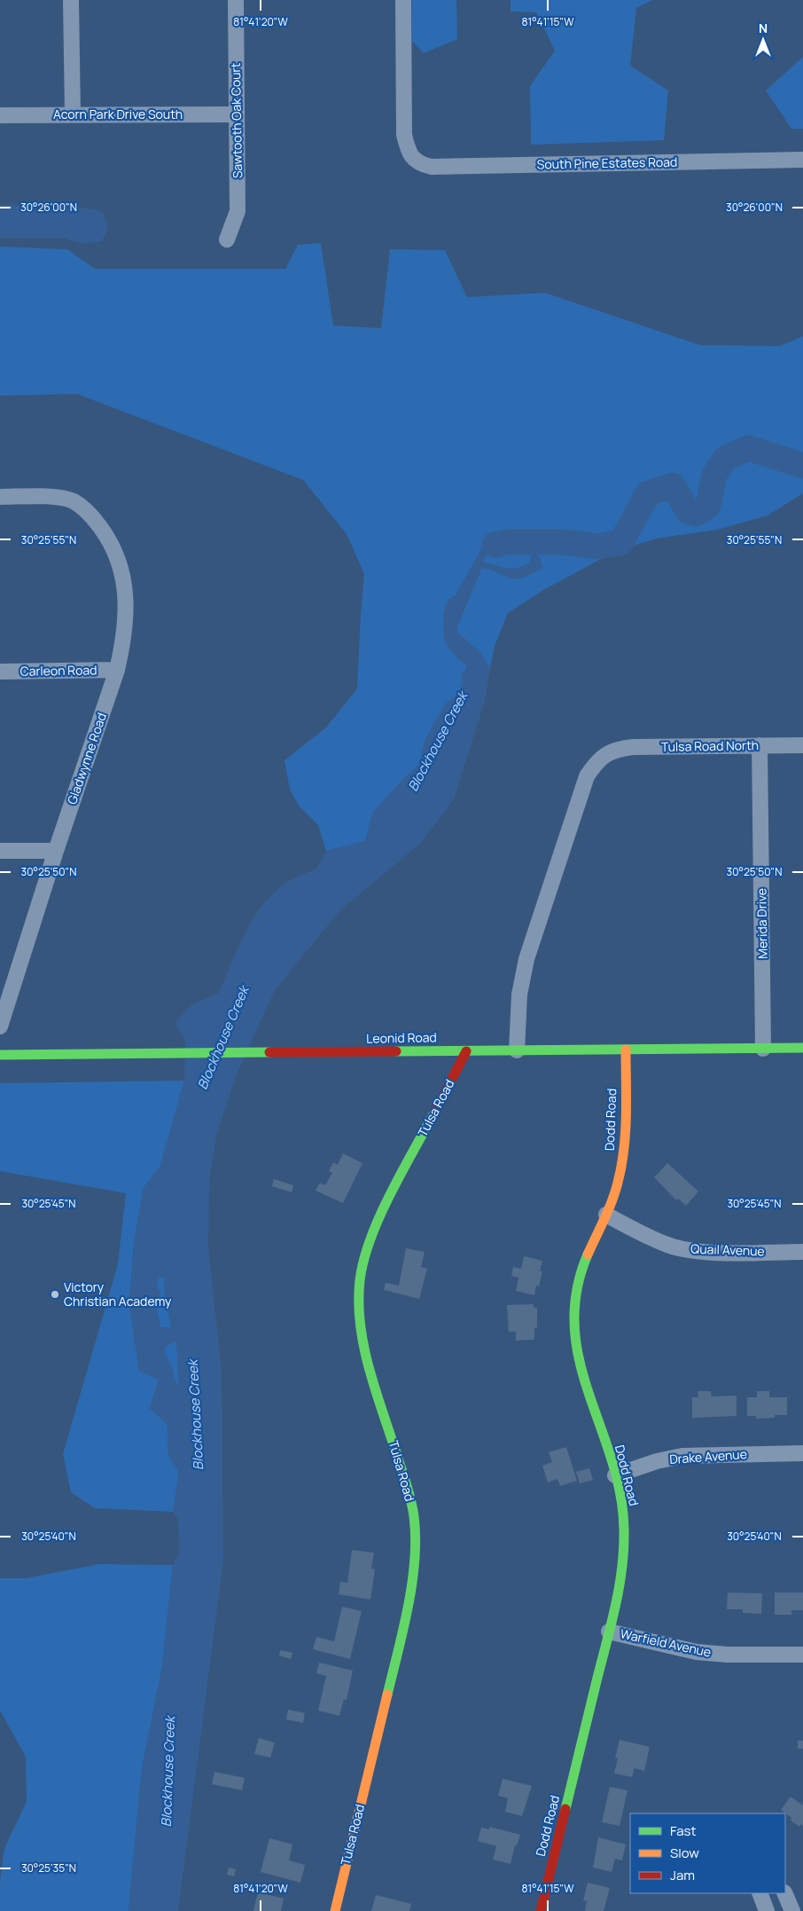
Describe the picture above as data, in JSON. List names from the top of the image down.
{
  "streets": {
    "street": [
      "Acorn Park Drive South",
      "Sawtooth Oak Court",
      "South Pine Estates Road",
      "Carleon Road",
      "Tulsa Road North",
      "Gladwynne Road",
      "Merida Drive",
      "Leonid Road",
      "Tulsa Road",
      "Dodd Road",
      "Quail Avenue",
      "Drake Avenue",
      "Warfield Avenue"
    ]
  },
  "crossings": [
    ["Acorn Park Drive South", "Sawtooth Oak Court"],
    ["Carleon Road", "Gladwynne Road"],
    ["Tulsa Road North", "Merida Drive"],
    ["Tulsa Road North", "Leonid Road"],
    ["Merida Drive", "Leonid Road"],
    ["Leonid Road", "Tulsa Road"],
    ["Leonid Road", "Dodd Road"],
    ["Dodd Road", "Quail Avenue"],
    ["Dodd Road", "Drake Avenue"],
    ["Dodd Road", "Warfield Avenue"]
  ],
  "water": ["Blockhouse Creek"],
  "places": ["Victory Christian Academy"],
  "legend": ["Fast", "Slow", "Jam"],
  "north": "top",
  "coordinates": [
    "81°41'20\"W",
    "81°41'15\"W",
    "30°26'00\"N",
    "30°25'55\"N",
    "30°25'50\"N",
    "30°25'45\"N",
    "30°25'40\"N",
    "30°25'35\"N"
  ]
}
